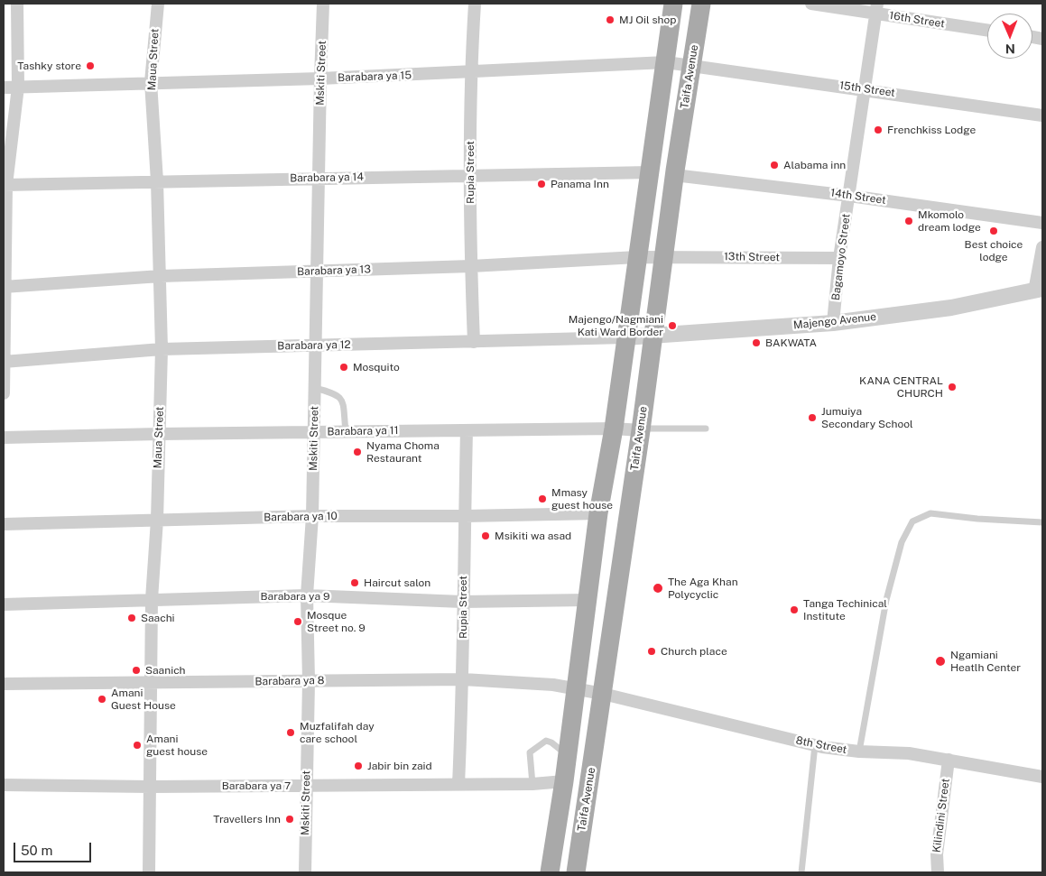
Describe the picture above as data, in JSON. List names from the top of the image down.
{
  "streets": {
    "main road": ["Taifa Avenue"],
    "street": [
      "16th Street",
      "Maua Street",
      "Mskiti Street",
      "Barabara ya 15",
      "15th Street",
      "Rupia Street",
      "Barabara ya 14",
      "14th Street",
      "13th Street",
      "Bagamoyo Street",
      "Barabara ya 13",
      "Majengo Avenue",
      "Barabara ya 12",
      "Barabara ya 11",
      "Barabara ya 10",
      "Barabara ya 9",
      "Barabara ya 8",
      "8th Street",
      "Barabara ya 7",
      "Kilindini Street"
    ]
  },
  "crossings": [
    ["16th Street", "Bagamoyo Street"],
    ["Maua Street", "Barabara ya 15"],
    ["Maua Street", "Barabara ya 14"],
    ["Maua Street", "Barabara ya 13"],
    ["Maua Street", "Barabara ya 12"],
    ["Maua Street", "Barabara ya 11"],
    ["Maua Street", "Barabara ya 10"],
    ["Maua Street", "Barabara ya 9"],
    ["Maua Street", "Barabara ya 8"],
    ["Maua Street", "Barabara ya 7"],
    ["Mskiti Street", "Barabara ya 15"],
    ["Mskiti Street", "Barabara ya 14"],
    ["Mskiti Street", "Barabara ya 13"],
    ["Mskiti Street", "Barabara ya 12"],
    ["Mskiti Street", "Barabara ya 11"],
    ["Mskiti Street", "Barabara ya 10"],
    ["Mskiti Street", "Barabara ya 9"],
    ["Mskiti Street", "Barabara ya 8"],
    ["Mskiti Street", "Barabara ya 7"],
    ["Barabara ya 15", "Taifa Avenue"],
    ["Barabara ya 15", "15th Street"],
    ["Barabara ya 15", "Rupia Street"],
    ["Taifa Avenue", "15th Street"],
    ["Taifa Avenue", "14th Street"],
    ["Taifa Avenue", "13th Street"],
    ["Taifa Avenue", "Barabara ya 13"],
    ["Taifa Avenue", "Majengo Avenue"],
    ["Taifa Avenue", "Barabara ya 11"],
    ["Taifa Avenue", "8th Street"],
    ["15th Street", "Bagamoyo Street"],
    ["Rupia Street", "Barabara ya 14"],
    ["Rupia Street", "Barabara ya 13"],
    ["Rupia Street", "Barabara ya 12"],
    ["Rupia Street", "Barabara ya 11"],
    ["Rupia Street", "Barabara ya 10"],
    ["Rupia Street", "Barabara ya 9"],
    ["Rupia Street", "Barabara ya 8"],
    ["Rupia Street", "Barabara ya 7"],
    ["14th Street", "Bagamoyo Street"],
    ["13th Street", "Bagamoyo Street"],
    ["13th Street", "Barabara ya 13"],
    ["Bagamoyo Street", "Majengo Avenue"],
    ["Majengo Avenue", "Barabara ya 12"],
    ["Barabara ya 8", "8th Street"],
    ["8th Street", "Kilindini Street"]
  ],
  "places": [
    "MJ Oil shop",
    "Tashky store",
    "Frenchkiss Lodge",
    "Alabama inn",
    "Panama Inn",
    "Mkomolo dream lodge",
    "Best choice lodge",
    "Majengo/Nagmiani Kati Ward Border",
    "BAKWATA",
    "Mosquito",
    "KANA CENTRAL CHURCH",
    "Jumuiya Secondary School",
    "Nyama Choma Restaurant",
    "Mmasy guest house",
    "Msikiti wa asad",
    "Haircut salon",
    "The Aga Khan Polycyclic",
    "Tanga Techinical Institute",
    "Saachi",
    "Mosque Street no. 9",
    "Church place",
    "Ngamiani Heatlh Center",
    "Saanich",
    "Amani Guest House",
    "Muzfalifah day care school",
    "Amani guest house",
    "Jabir bin zaid",
    "Travellers Inn"
  ],
  "scale_bar": "50 m",
  "north": "bottom"
}
